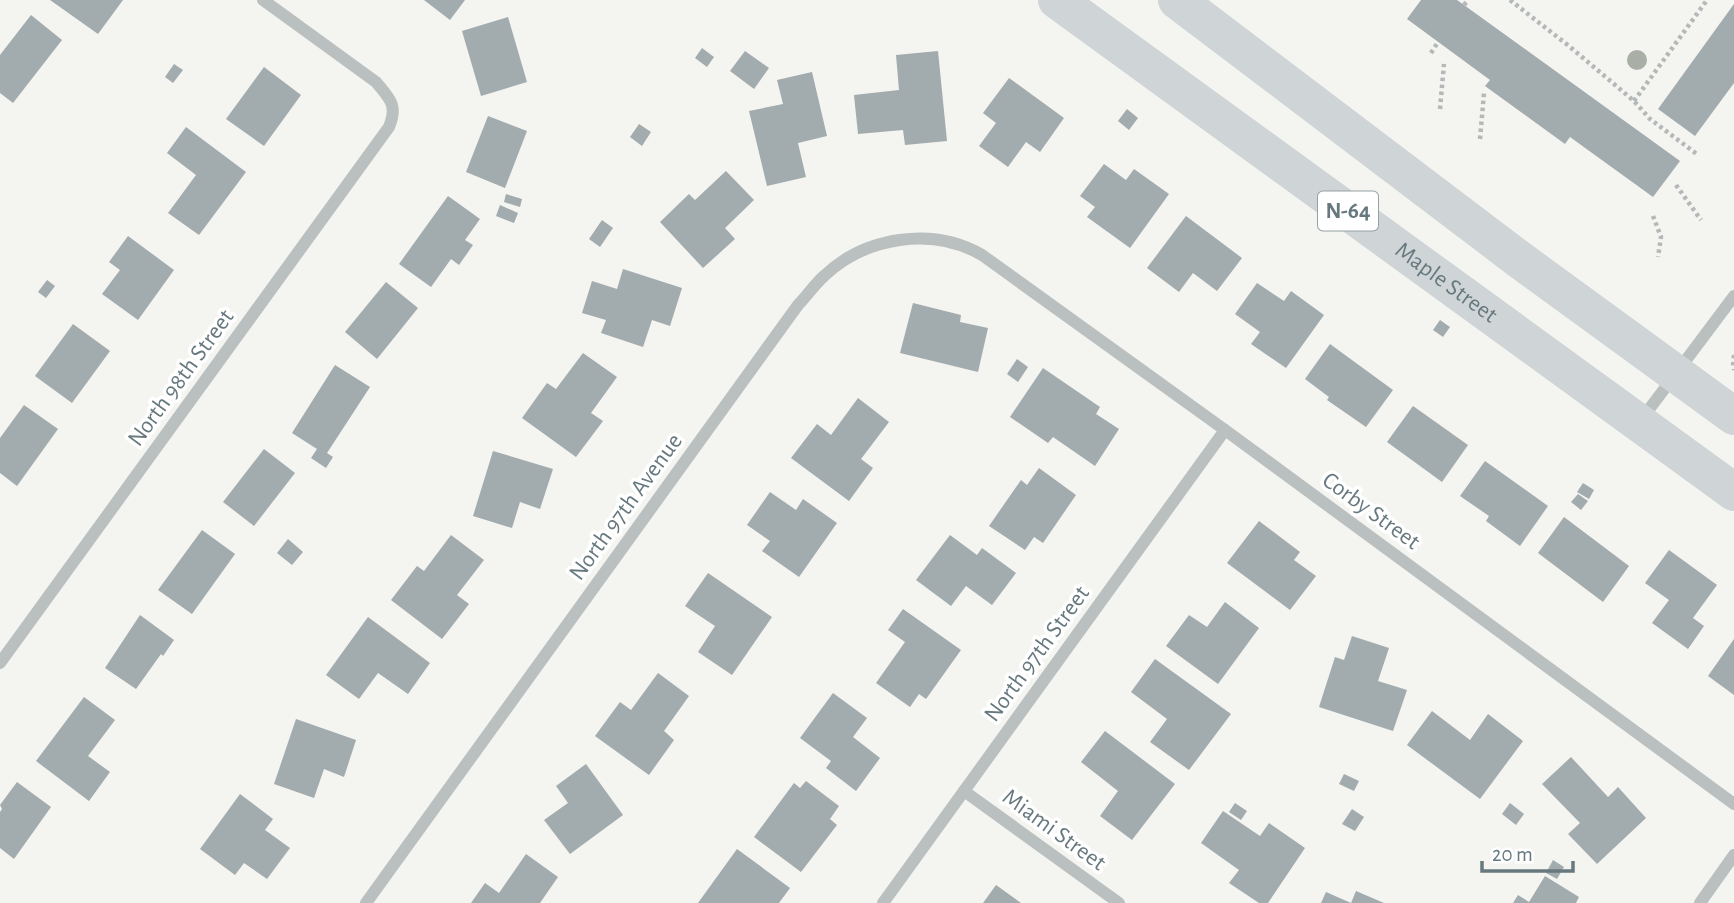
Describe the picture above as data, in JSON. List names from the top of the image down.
{
  "streets": {
    "main road": ["N-64", "Maple Street"],
    "street": [
      "North 98th Street",
      "North 97th Avenue",
      "Corby Street",
      "North 97th Street",
      "Miami Street"
    ]
  },
  "crossings": [
    ["North 97th Avenue", "Corby Street"],
    ["Corby Street", "North 97th Street"],
    ["North 97th Street", "Miami Street"]
  ],
  "scale_bar": "20 m"
}
